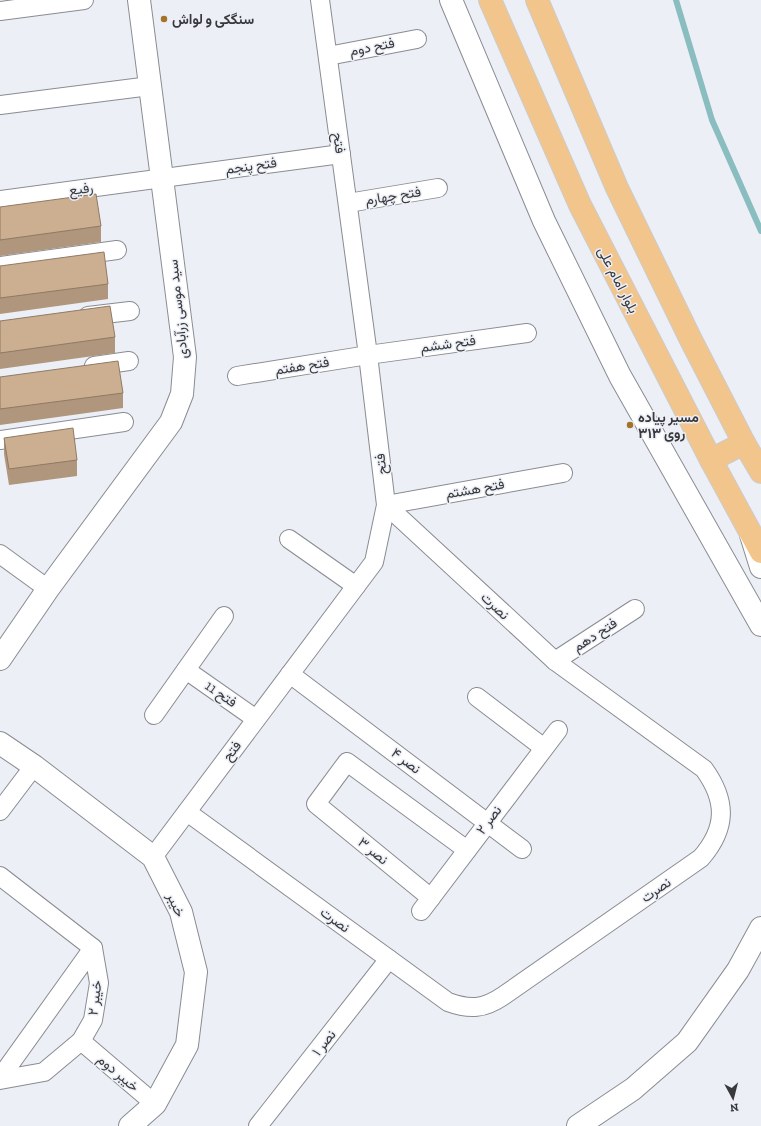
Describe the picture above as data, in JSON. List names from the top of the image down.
{
  "streets": {
    "main road": ["بلوار امام علی"],
    "street": [
      "فتح دوم",
      "فتح",
      "فتح پنجم",
      "رفیع",
      "فتح چهارم",
      "سید موسی زرآبادی",
      "فتح ششم",
      "فتح هفتم",
      "فتح هشتم",
      "نصرت",
      "فتح دهم",
      "فتح 11",
      "نصر ۴",
      "نصر ۲",
      "نصر ۳",
      "خیبر",
      "خیبر ۲",
      "۱ نصر",
      "خیبر دوم"
    ]
  },
  "crossings": [
    ["فتح دوم", "فتح"],
    ["فتح", "فتح پنجم"],
    ["فتح", "فتح چهارم"],
    ["فتح", "فتح ششم"],
    ["فتح", "فتح هفتم"],
    ["فتح", "فتح هشتم"],
    ["فتح", "نصرت"],
    ["فتح", "فتح 11"],
    ["فتح", "نصر ۴"],
    ["فتح", "خیبر"],
    ["فتح پنجم", "رفیع"],
    ["فتح پنجم", "سید موسی زرآبادی"],
    ["رفیع", "سید موسی زرآبادی"],
    ["فتح ششم", "فتح هفتم"],
    ["فتح هشتم", "نصرت"],
    ["نصرت", "فتح دهم"],
    ["نصرت", "۱ نصر"],
    ["نصر ۴", "نصر ۲"],
    ["نصر ۲", "نصر ۳"],
    ["خیبر", "خیبر دوم"],
    ["خیبر ۲", "خیبر دوم"]
  ],
  "places": ["سنگکی و لواش", "مسیر پیاده روی ۳۱۳"],
  "north": "bottom"
}
